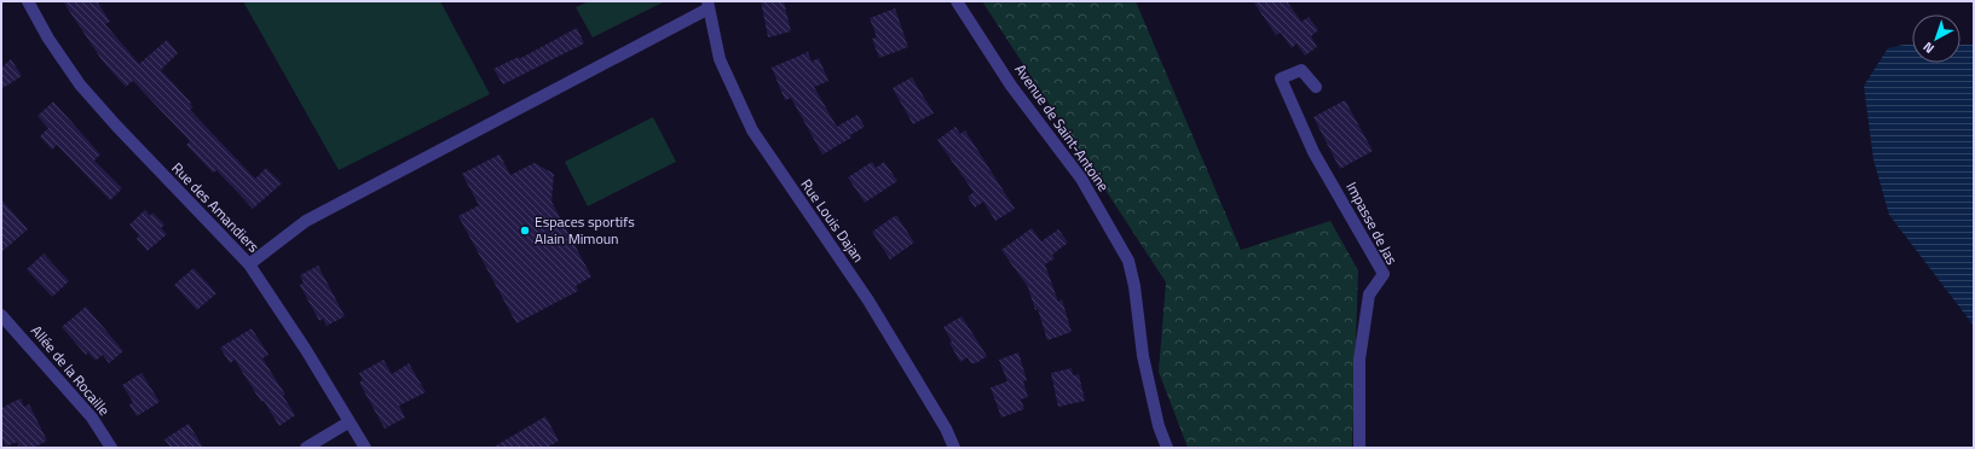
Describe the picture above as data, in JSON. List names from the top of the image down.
{
  "streets": {
    "street": [
      "Avenue de Saint-Antoine",
      "Rue des Amandiers",
      "Rue Louis Dajan",
      "Impasse de Jas",
      "Allée de la Rocaille"
    ]
  },
  "places": ["Espaces sportifs Alain Mimoun"],
  "north": "bottom left"
}
